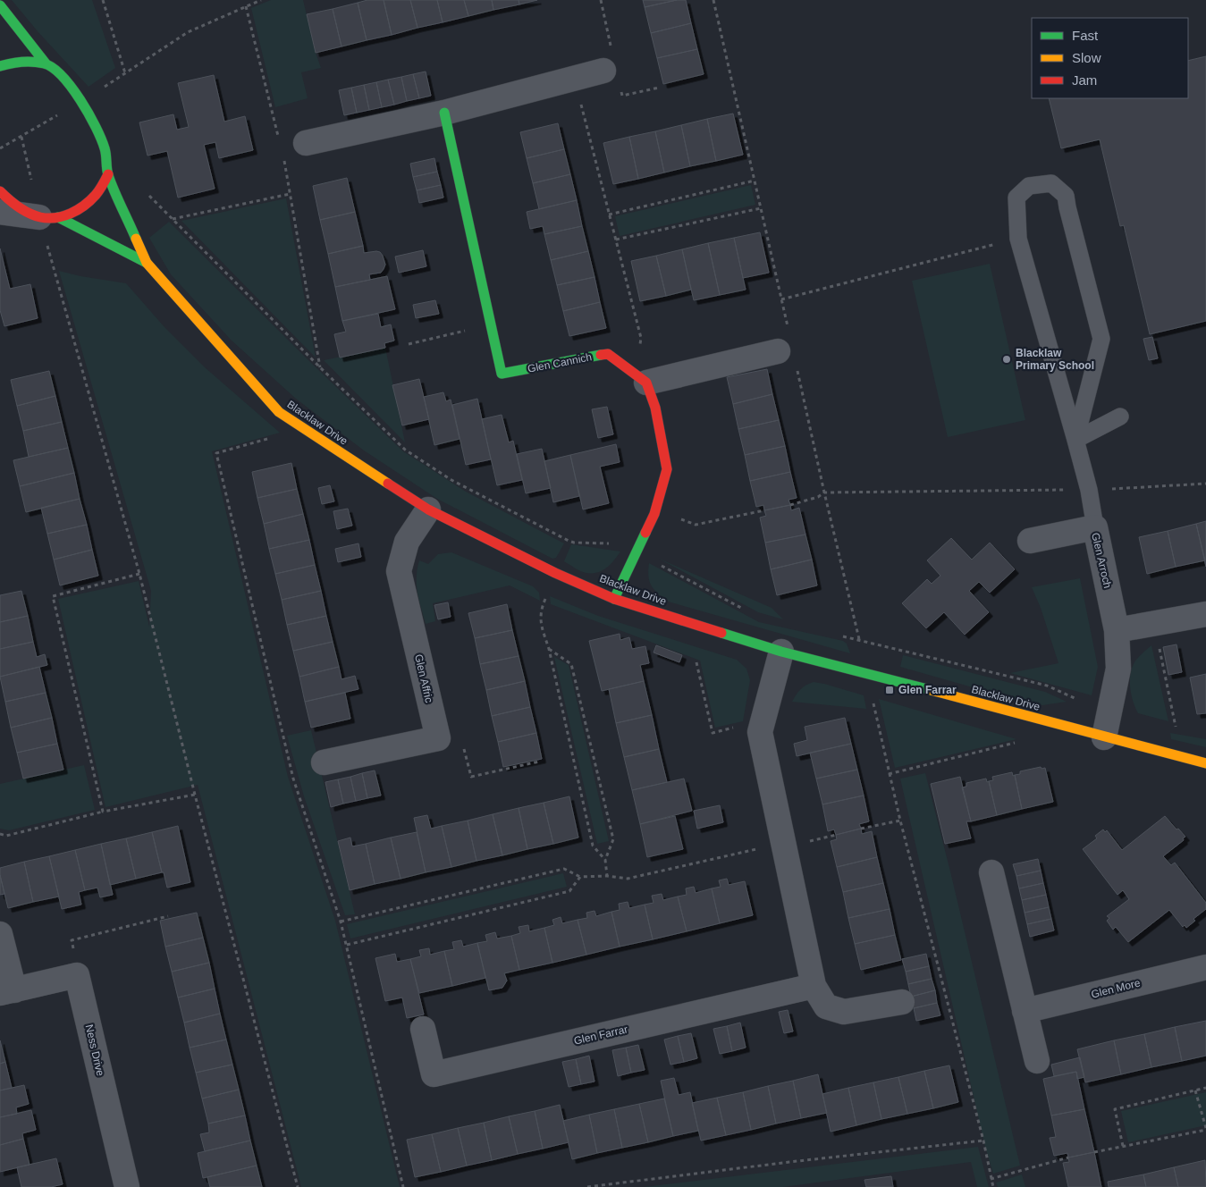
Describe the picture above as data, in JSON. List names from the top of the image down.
{
  "streets": {
    "street": [
      "Glen Cannich",
      "Blacklaw Drive",
      "Glen Arroch",
      "Glen Affric",
      "Glen More",
      "Glen Farrar",
      "Ness Drive"
    ]
  },
  "crossings": [
    ["Blacklaw Drive", "Glen Arroch"],
    ["Blacklaw Drive", "Glen Affric"]
  ],
  "places": {
    "other": ["Blacklaw Primary School"],
    "transit": ["Glen Farrar"]
  },
  "legend": ["Fast", "Slow", "Jam"]
}
